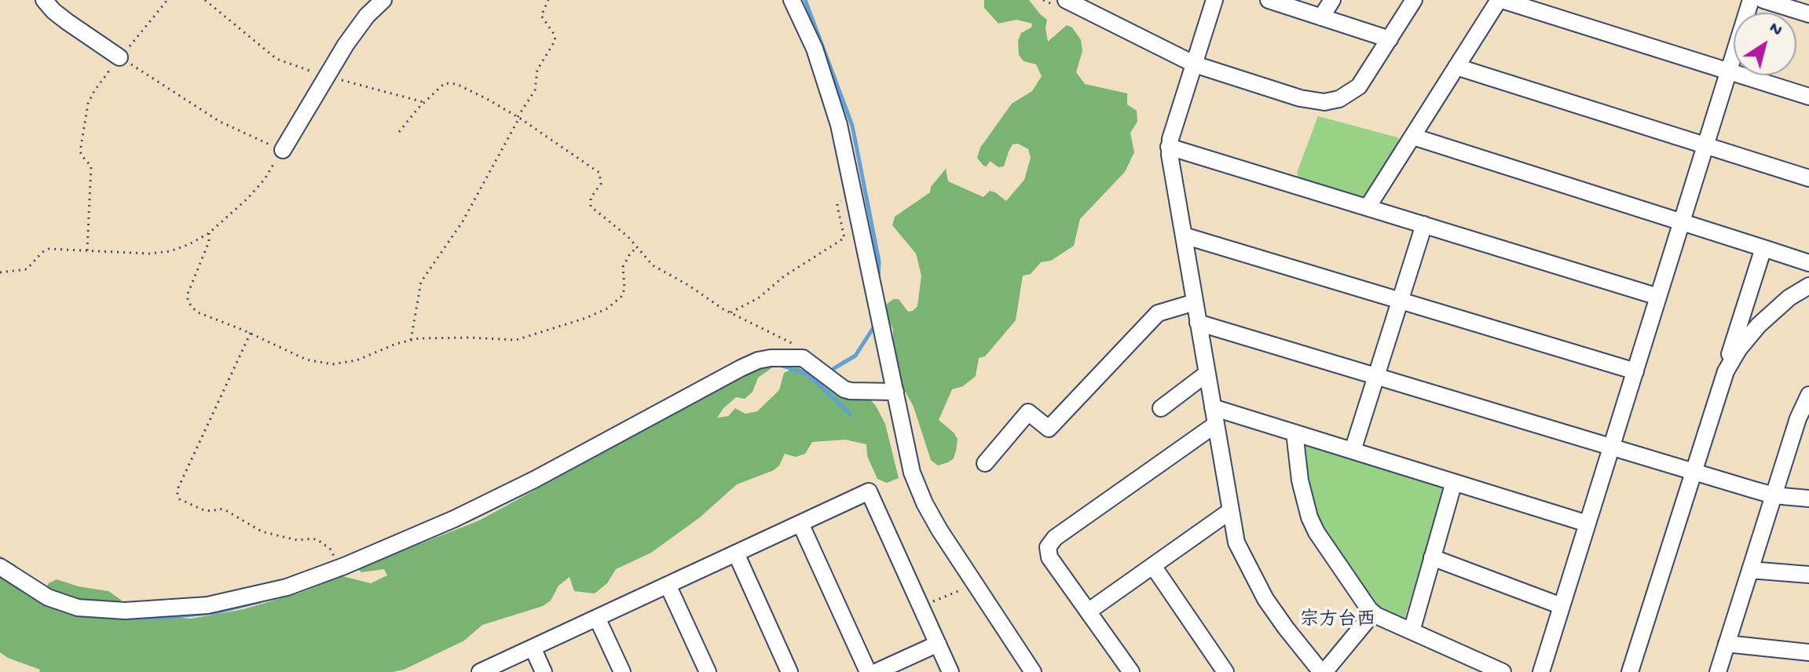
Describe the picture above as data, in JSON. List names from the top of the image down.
{
  "districts": ["宗方台西"],
  "north": "top right"
}
